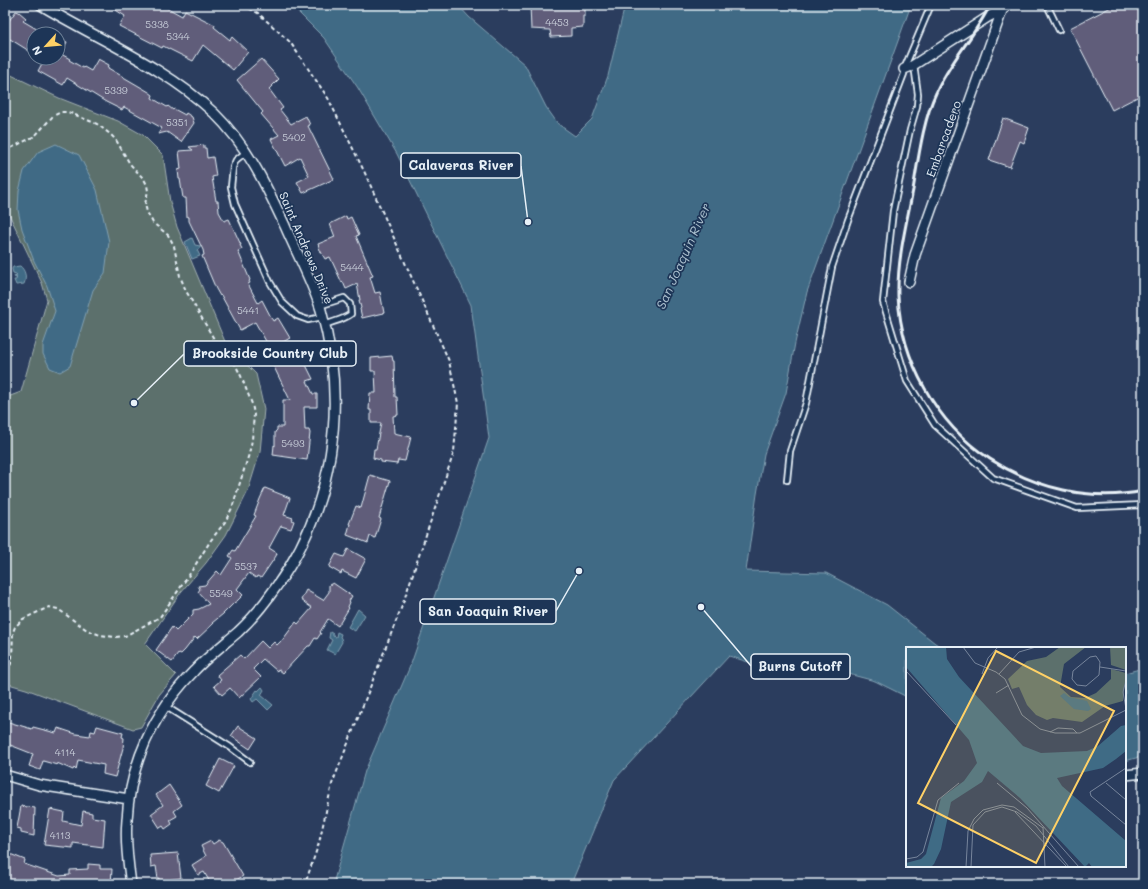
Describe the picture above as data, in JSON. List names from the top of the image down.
{
  "streets": {
    "street": ["Embarcadero", "Saint Andrews Drive"]
  },
  "water": ["San Joaquin River"],
  "places": [
    "Calaveras River",
    "Brookside Country Club",
    "San Joaquin River",
    "Burns Cutoff"
  ],
  "house_numbers": [
    "4453",
    "5338",
    "5344",
    "5339",
    "5351",
    "5402",
    "5444",
    "5441",
    "5493",
    "5537",
    "5549",
    "4114",
    "4113"
  ],
  "north": "bottom left"
}
